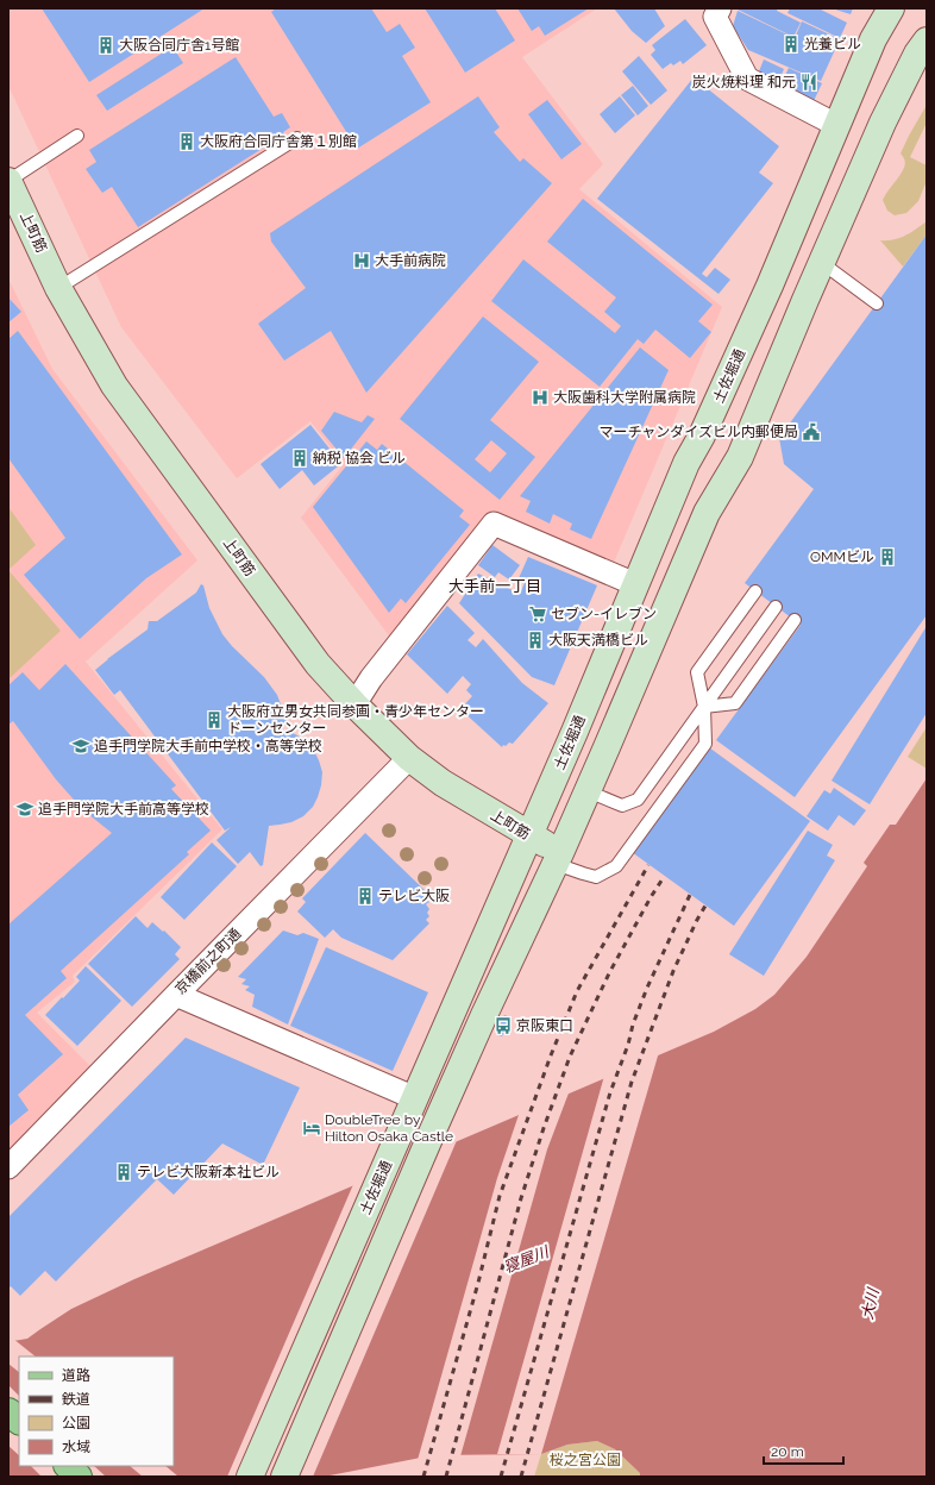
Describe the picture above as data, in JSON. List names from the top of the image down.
{
  "streets": {
    "main road": ["上町筋", "土佐堀通"],
    "street": ["京橋前之町通"]
  },
  "crossings": [
    ["上町筋", "土佐堀通"],
    ["上町筋", "京橋前之町通"]
  ],
  "districts": ["大手前一丁目"],
  "water": ["寝屋川", "大川"],
  "parks": ["桜之宮公園"],
  "places": {
    "building": [
      "光養ビル",
      "大阪合同庁舎1号館",
      "大阪府合同庁舎第１別館",
      "納税 協会 ビル",
      "OMMビル",
      "大阪天満橋ビル",
      "大阪府立男女共同参画・青少年センター ドーンセンター",
      "テレビ大阪",
      "テレビ大阪新本社ビル"
    ],
    "restaurant": ["炭火焼料理 和元"],
    "hospital": ["大手前病院", "大阪歯科大学附属病院"],
    "public building": ["マーチャンダイズビル内郵便局"],
    "supermarket": ["セブン-イレブン"],
    "school or university": ["追手門学院大手前中学校・高等学校", "追手門学院大手前高等学校"],
    "bus stop": ["京阪東口"],
    "hotel": ["DoubleTree by Hilton Osaka Castle"]
  },
  "legend": [
    "道路",
    "鉄道",
    "公園",
    "水域"
  ],
  "scale_bar": "20 m"
}
